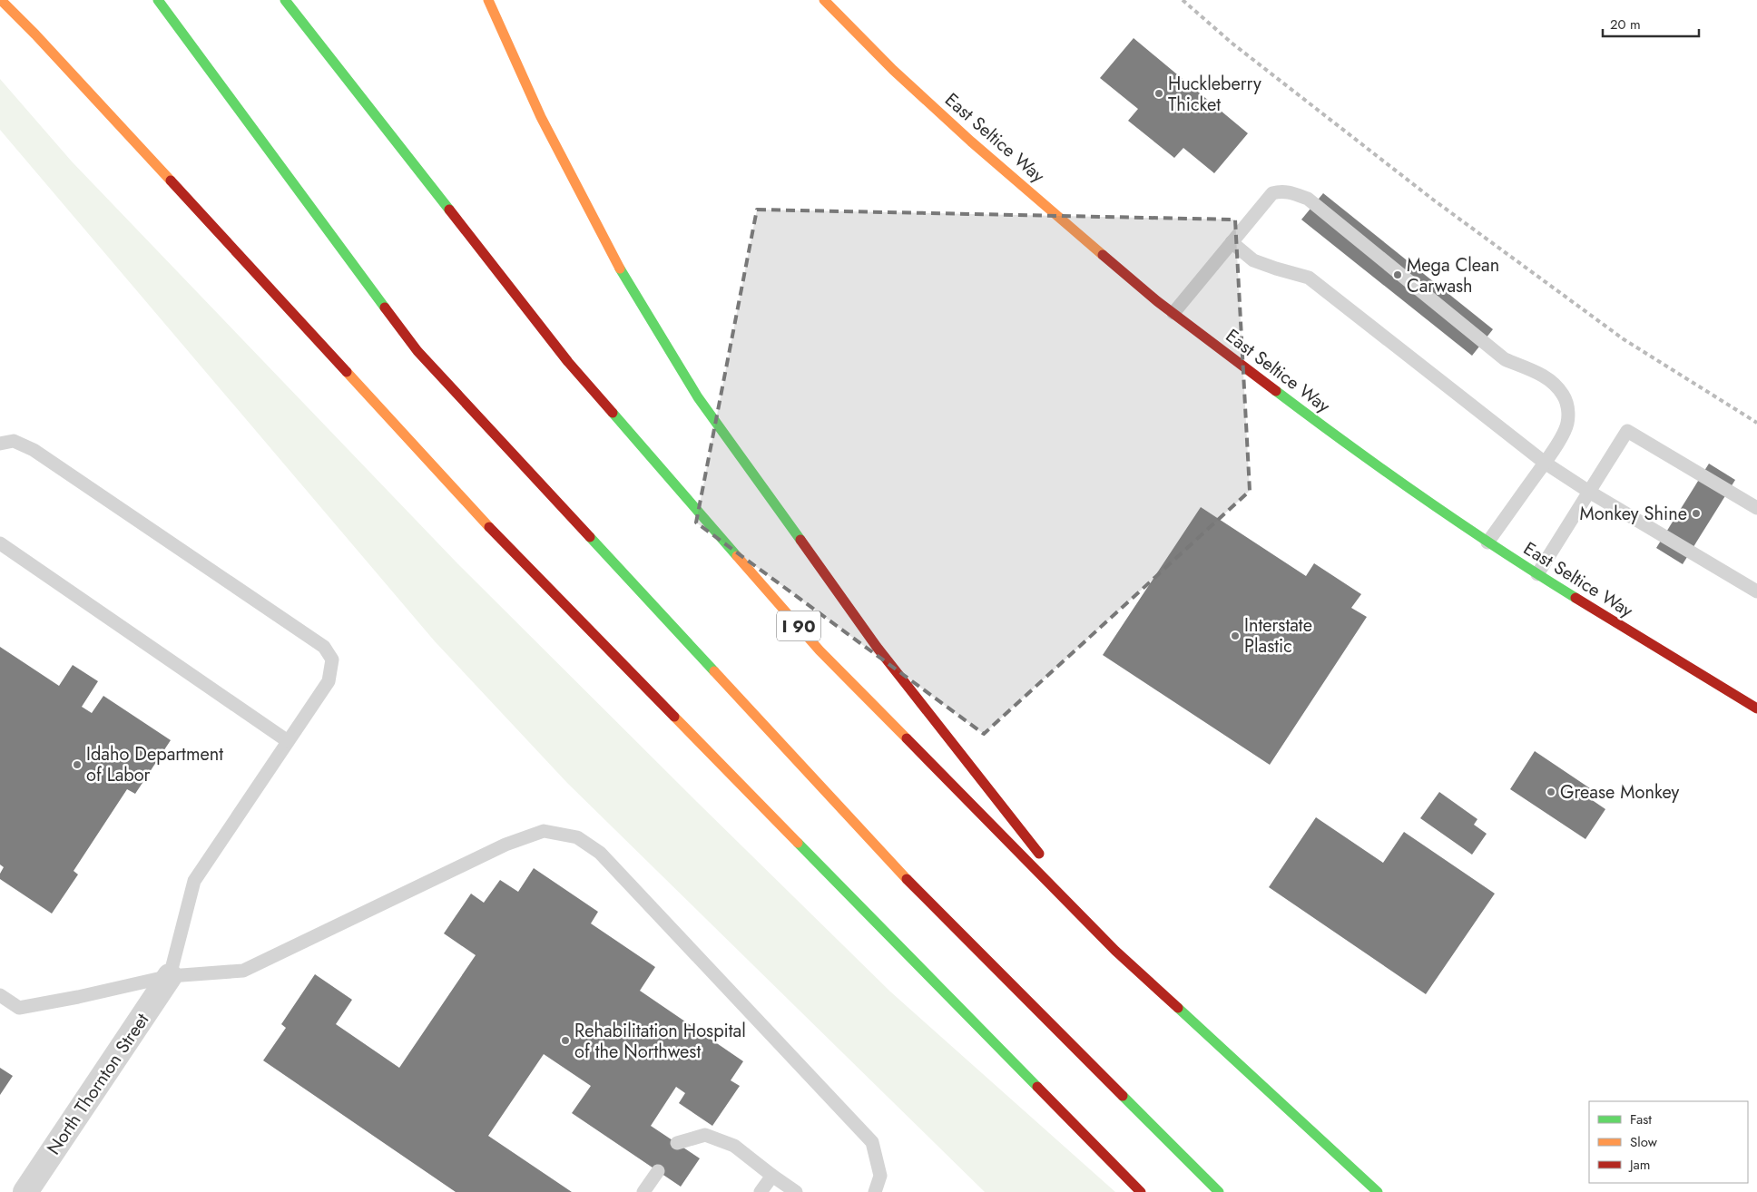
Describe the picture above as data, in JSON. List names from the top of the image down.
{
  "streets": {
    "main road": ["East Seltice Way", "I 90"],
    "street": ["North Thornton Street"]
  },
  "places": [
    "Huckleberry Thicket",
    "Mega Clean Carwash",
    "Monkey Shine",
    "Interstate Plastic",
    "Idaho Department of Labor",
    "Grease Monkey",
    "Rehabilitation Hospital of the Northwest"
  ],
  "legend": ["Fast", "Slow", "Jam"],
  "scale_bar": "20 m"
}
